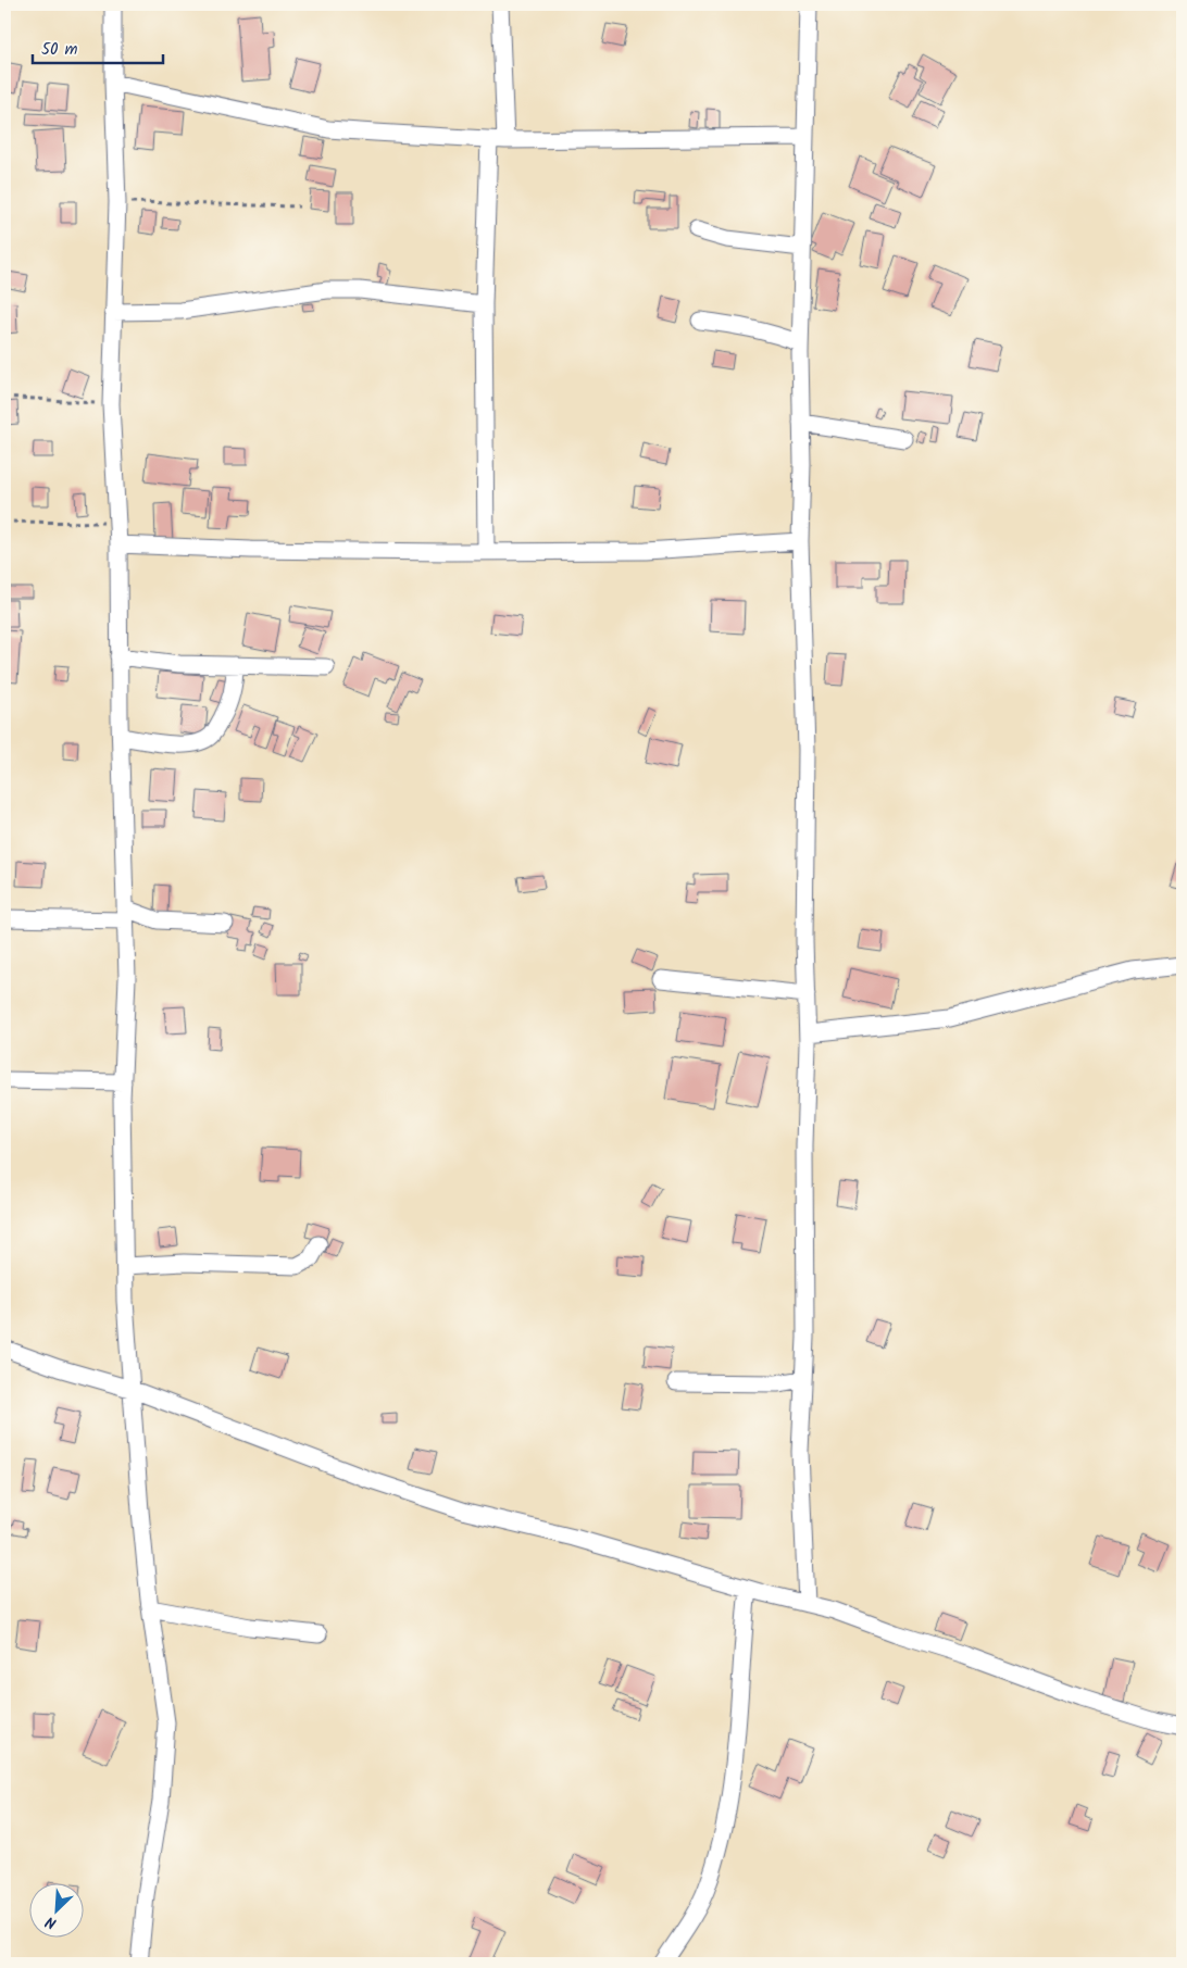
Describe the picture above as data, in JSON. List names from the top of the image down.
{
  "scale_bar": "50 m",
  "north": "bottom left"
}
